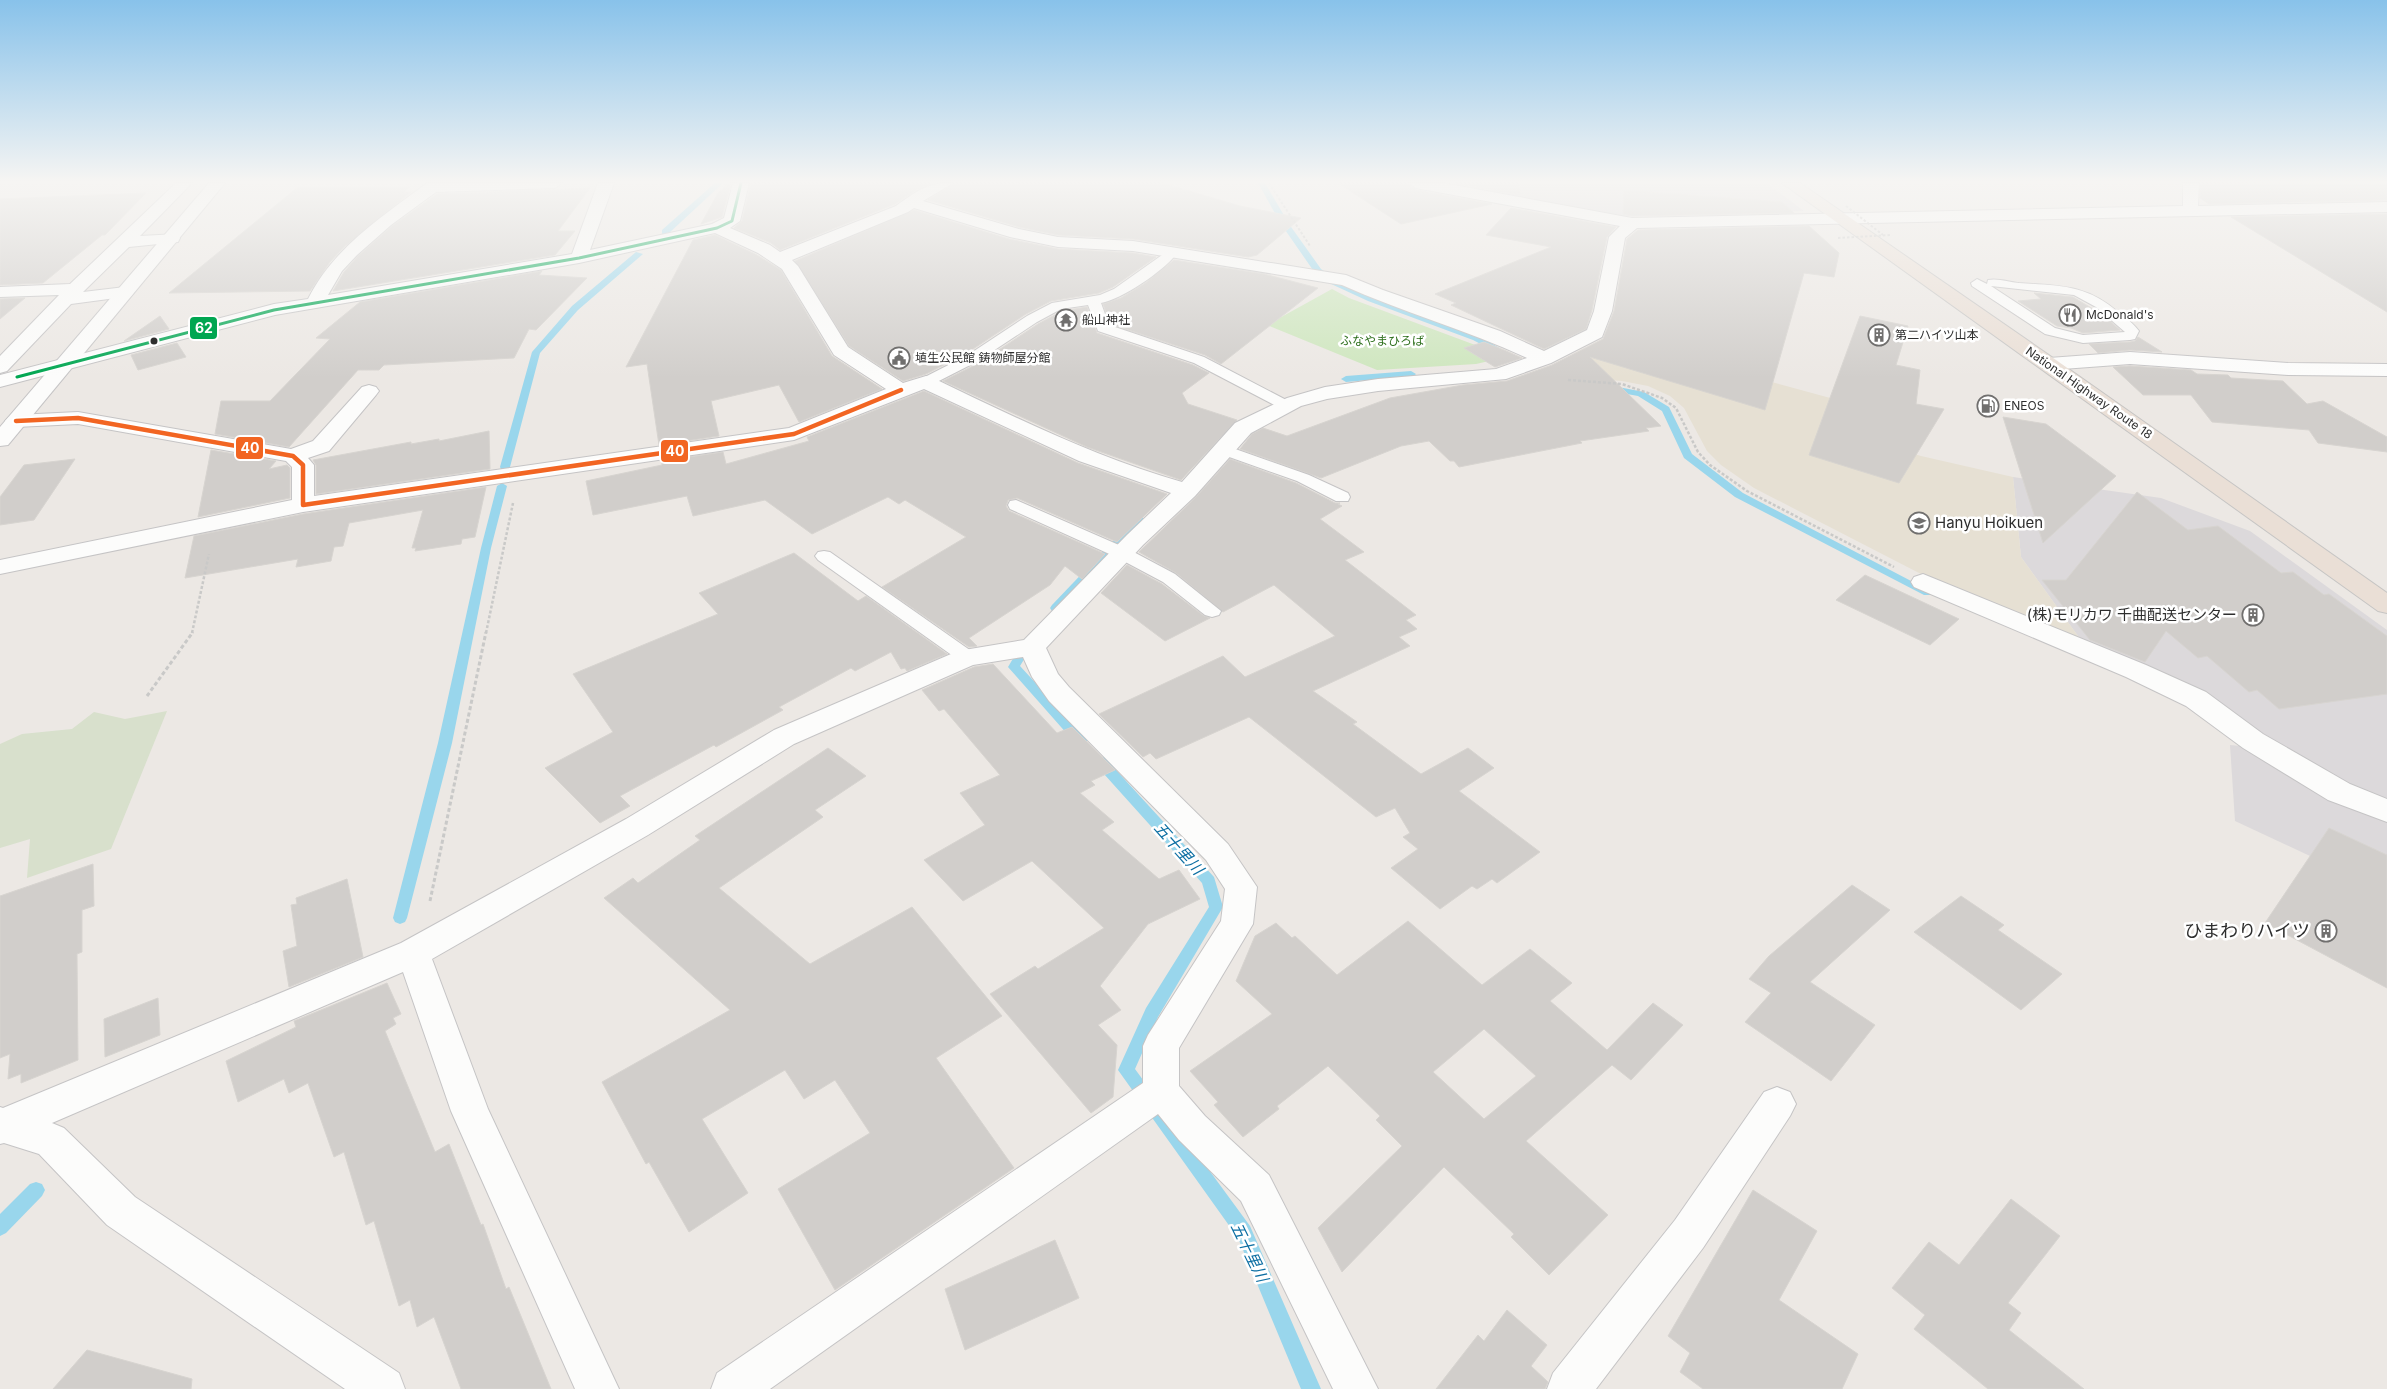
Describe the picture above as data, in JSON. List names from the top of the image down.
{
  "streets": {
    "highway": ["National Highway Route 18"]
  },
  "water": ["五十里川"],
  "parks": ["ふなやまひろば"],
  "places": {
    "restaurant": ["McDonald's"],
    "temple": ["船山神社"],
    "building": ["第二ハイツ山本", "(株)モリカワ 千曲配送センター", "ひまわりハイツ"],
    "public building": ["埴生公民館 鋳物師屋分館"],
    "fuel station": ["ENEOS"],
    "school or university": ["Hanyu Hoikuen"]
  },
  "lines": ["transit line 62", "transit line 40"]
}
